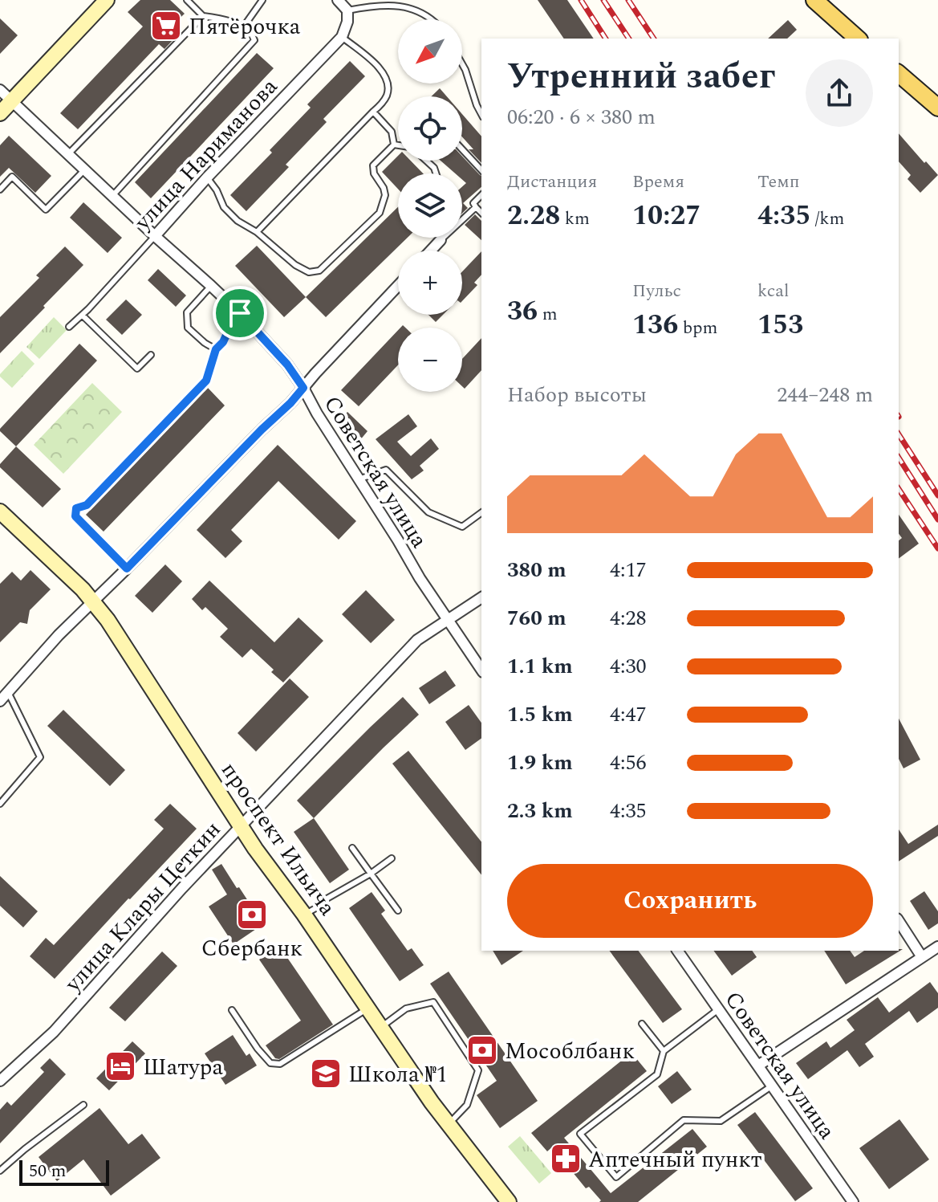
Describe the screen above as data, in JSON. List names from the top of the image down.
{
  "streets": {
    "street": [
      "улица Нариманова",
      "Советская улица",
      "проспект Ильича",
      "улица Клары Цеткин"
    ]
  },
  "crossings": [
    ["улица Нариманова", "Советская улица"],
    ["Советская улица", "улица Клары Цеткин"],
    ["проспект Ильича", "улица Клары Цеткин"]
  ],
  "places": {
    "supermarket": ["Пятёрочка"],
    "bank": ["Сбербанк", "Мособлбанк"],
    "hotel": ["Шатура"],
    "school or university": ["Школа №1"],
    "pharmacy": ["Аптечный пункт"]
  },
  "scale_bar": "50 m",
  "north": "bottom left",
  "page": {
    "map_buttons": ["+", "−"],
    "heading": ["Утренний забег", "06:20 · 6 × 380 m"],
    "stats": [
      ["Дистанция", "2.28 km"],
      ["Время", "10:27"],
      ["Темп", "4:35 /km"],
      ["36 m"],
      ["Пульс", "136 bpm"],
      ["kcal", "153"]
    ],
    "chart": ["Набор высоты", "244–248 m"],
    "list": [
      {
        "name": "380 m",
        "note": "4:17"
      },
      {
        "name": "760 m",
        "note": "4:28"
      },
      {
        "name": "1.1 km",
        "note": "4:30"
      },
      {
        "name": "1.5 km",
        "note": "4:47"
      },
      {
        "name": "1.9 km",
        "note": "4:56"
      },
      {
        "name": "2.3 km",
        "note": "4:35"
      }
    ],
    "buttons": "Сохранить",
    "scale": "50 m"
  }
}
